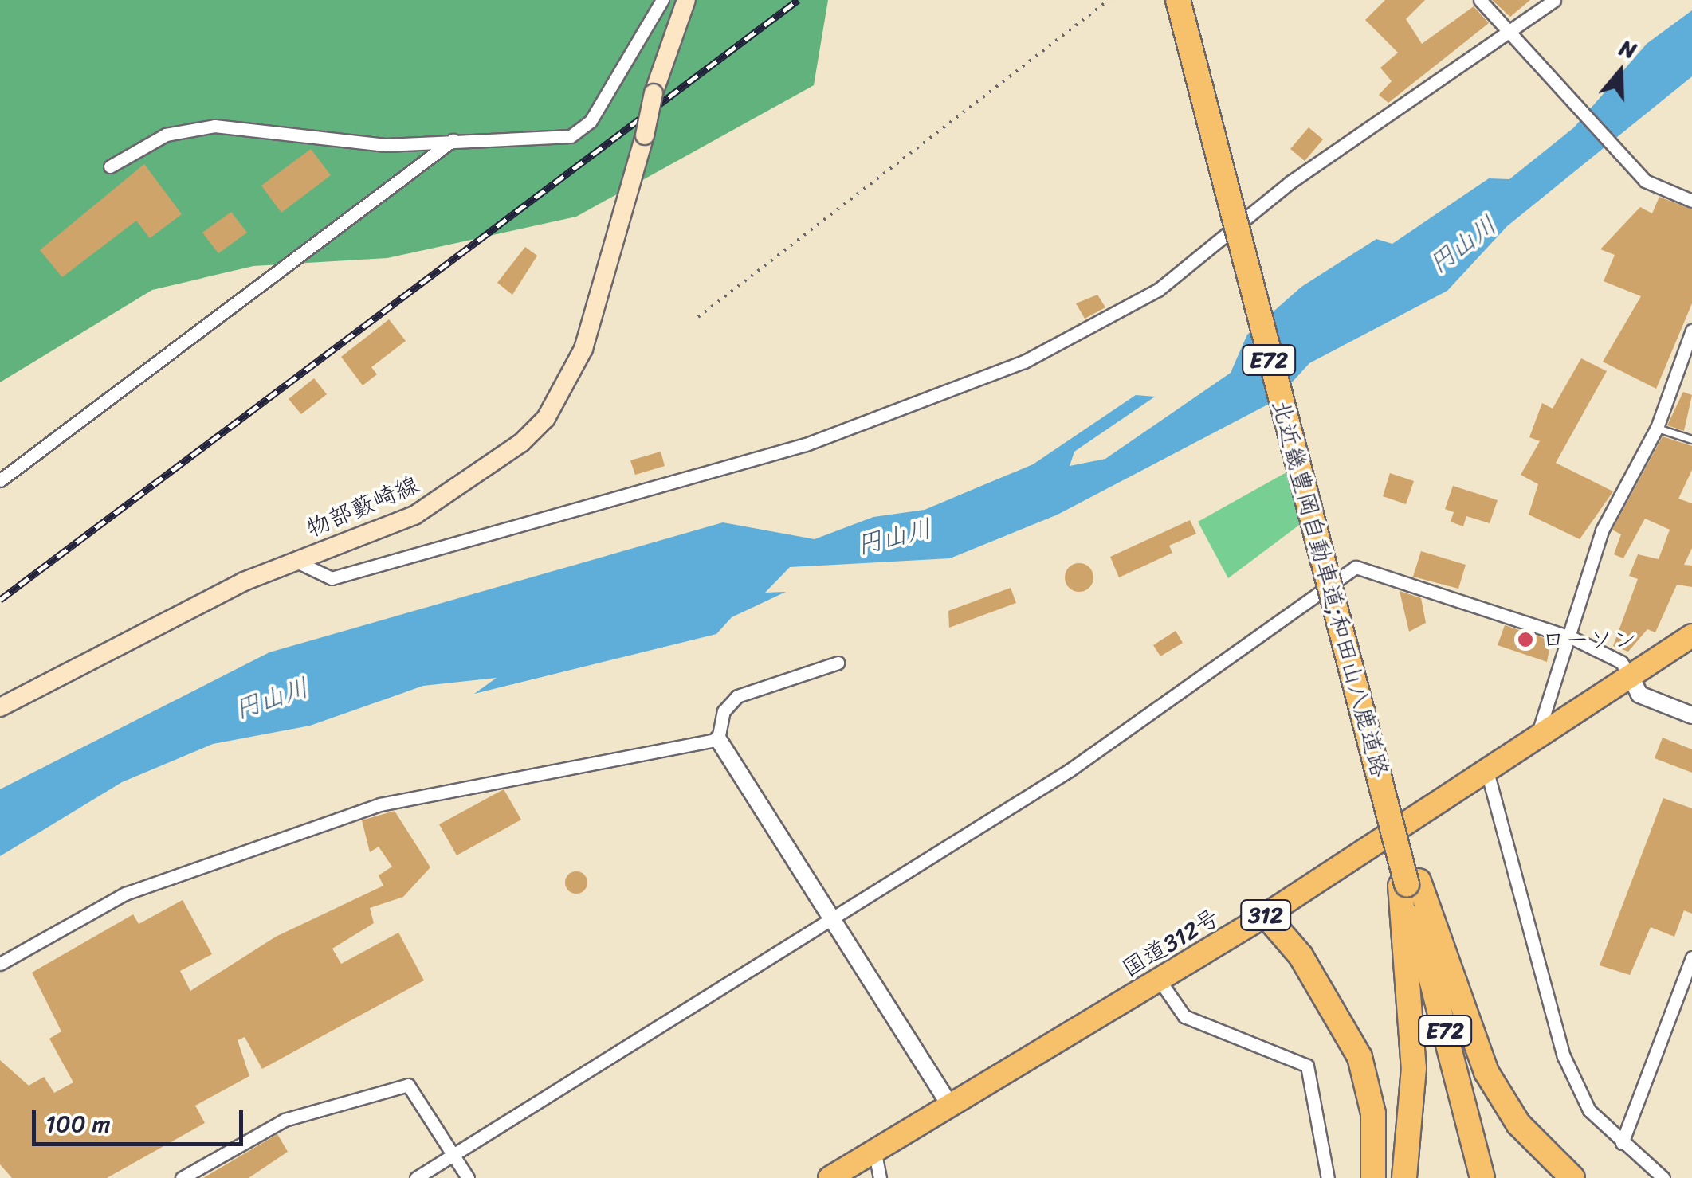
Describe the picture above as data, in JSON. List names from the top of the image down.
{
  "streets": {
    "highway": [
      "E72",
      "北近畿豊岡自動車道;和田山八鹿道路",
      "312",
      "国道312号"
    ],
    "main road": ["物部藪崎線"]
  },
  "crossings": [
    ["E72", "北近畿豊岡自動車道;和田山八鹿道路"]
  ],
  "water": ["円山川"],
  "places": ["ローソン"],
  "scale_bar": "100 m",
  "north": "top"
}
